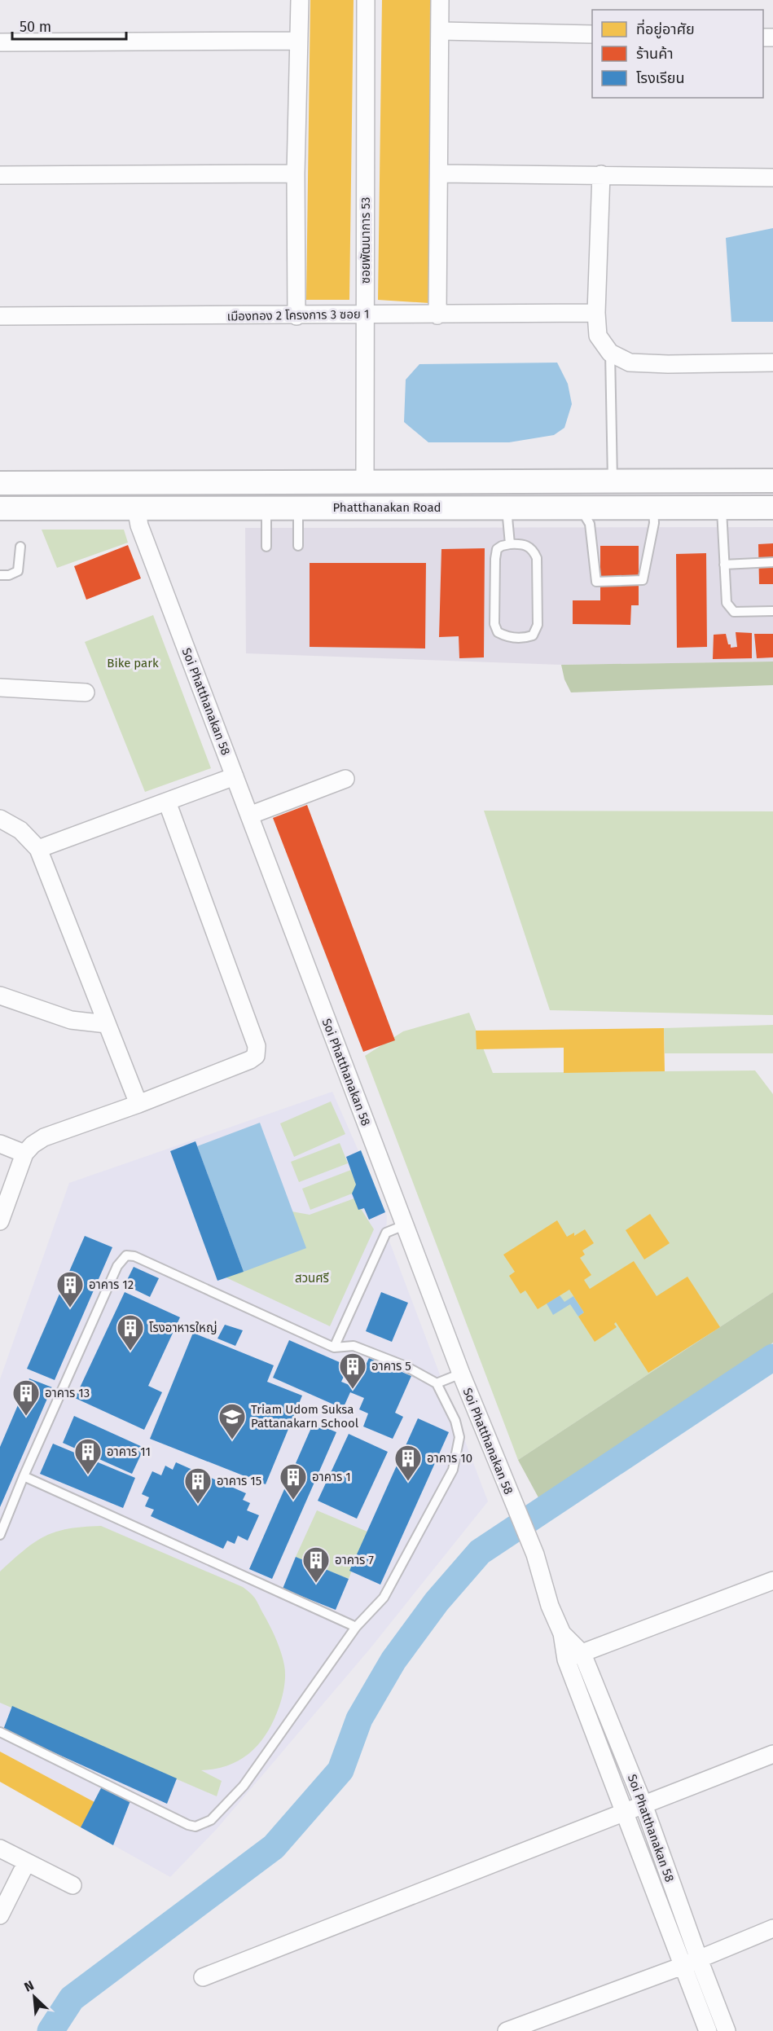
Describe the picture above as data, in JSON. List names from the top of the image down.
{
  "streets": {
    "main road": ["Phatthanakan Road"],
    "street": ["ซอยพัฒนาการ 53", "เมืองทอง 2 โครงการ 3 ซอย 1", "Soi Phatthanakan 58"]
  },
  "crossings": [
    ["ซอยพัฒนาการ 53", "เมืองทอง 2 โครงการ 3 ซอย 1"],
    ["Phatthanakan Road", "Soi Phatthanakan 58"]
  ],
  "parks": ["Bike park", "สวนศรี"],
  "places": {
    "building": [
      "อาคาร 12",
      "โรงอาหารใหญ่",
      "อาคาร 5",
      "อาคาร 13",
      "อาคาร 11",
      "อาคาร 10",
      "อาคาร 1",
      "อาคาร 15",
      "อาคาร 7"
    ],
    "school or university": ["Triam Udom Suksa Pattanakarn School"]
  },
  "legend": ["ที่อยู่อาศัย", "ร้านค้า", "โรงเรียน"],
  "scale_bar": "50 m",
  "north": "top left"
}
